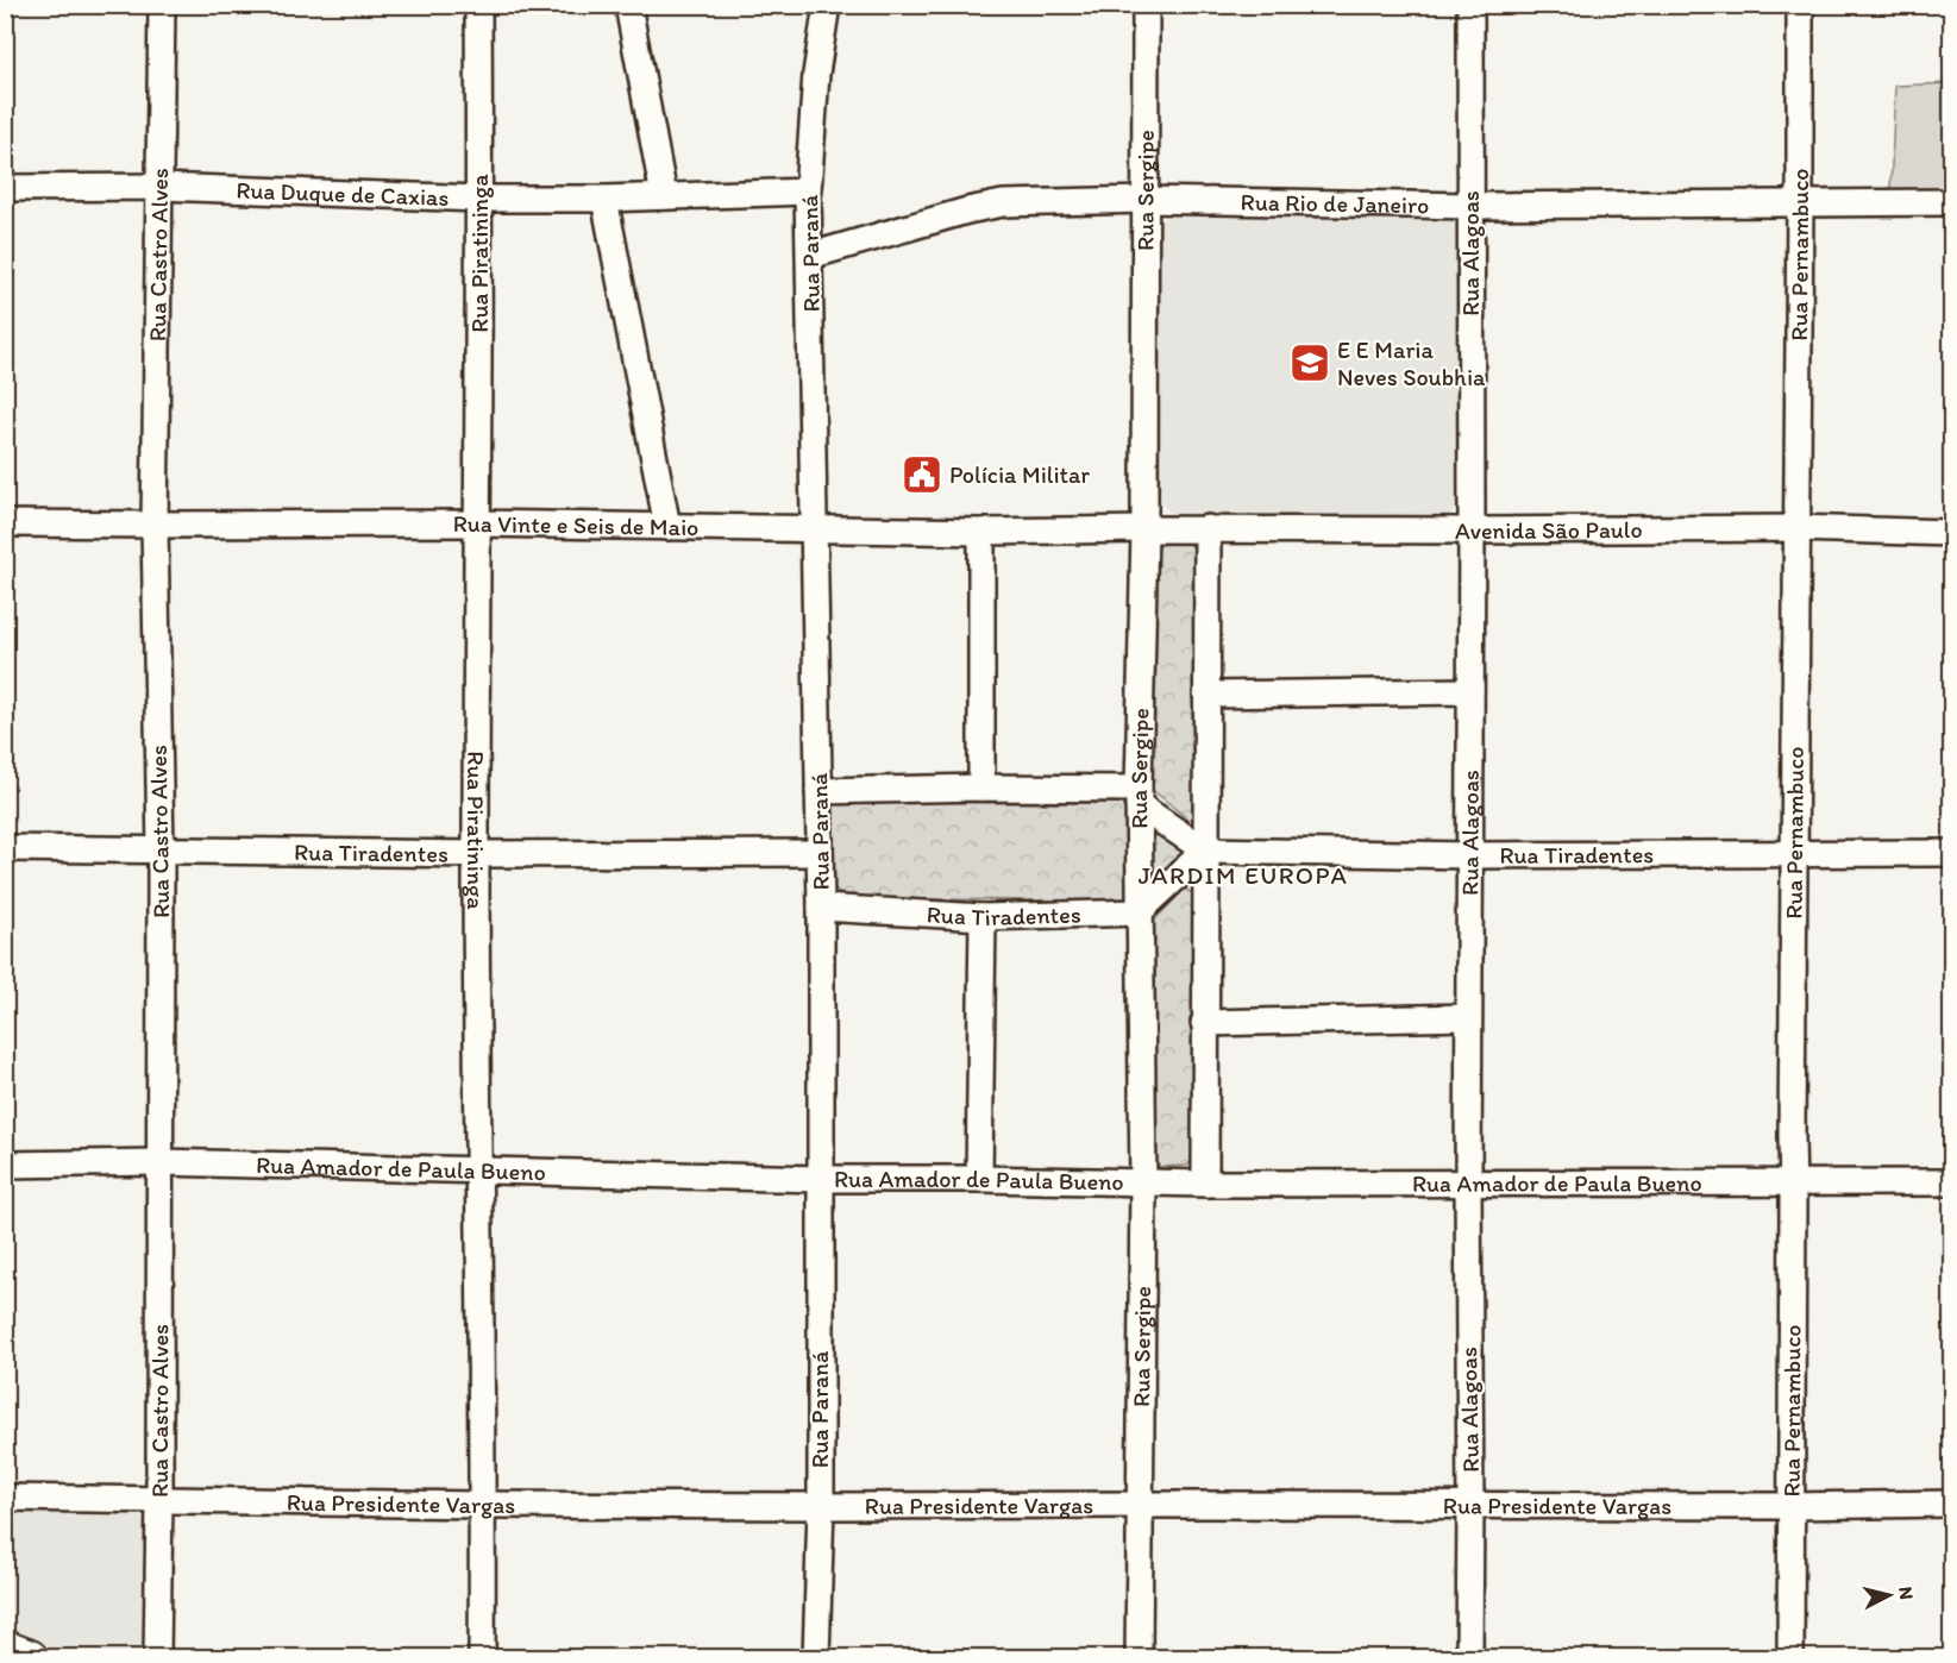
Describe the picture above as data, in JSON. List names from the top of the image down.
{
  "streets": {
    "street": [
      "Rua Sergipe",
      "Rua Duque de Caxias",
      "Rua Rio de Janeiro",
      "Rua Castro Alves",
      "Rua Piratininga",
      "Rua Paraná",
      "Rua Alagoas",
      "Rua Pernambuco",
      "Rua Vinte e Seis de Maio",
      "Avenida São Paulo",
      "Rua Tiradentes",
      "Rua Amador de Paula Bueno",
      "Rua Presidente Vargas"
    ]
  },
  "crossings": [
    ["Rua Sergipe", "Rua Rio de Janeiro"],
    ["Rua Sergipe", "Rua Vinte e Seis de Maio"],
    ["Rua Sergipe", "Avenida São Paulo"],
    ["Rua Sergipe", "Rua Tiradentes"],
    ["Rua Sergipe", "Rua Amador de Paula Bueno"],
    ["Rua Sergipe", "Rua Presidente Vargas"],
    ["Rua Duque de Caxias", "Rua Castro Alves"],
    ["Rua Duque de Caxias", "Rua Piratininga"],
    ["Rua Duque de Caxias", "Rua Paraná"],
    ["Rua Rio de Janeiro", "Rua Paraná"],
    ["Rua Rio de Janeiro", "Rua Alagoas"],
    ["Rua Rio de Janeiro", "Rua Pernambuco"],
    ["Rua Castro Alves", "Rua Vinte e Seis de Maio"],
    ["Rua Castro Alves", "Rua Tiradentes"],
    ["Rua Castro Alves", "Rua Amador de Paula Bueno"],
    ["Rua Castro Alves", "Rua Presidente Vargas"],
    ["Rua Piratininga", "Rua Vinte e Seis de Maio"],
    ["Rua Piratininga", "Rua Tiradentes"],
    ["Rua Piratininga", "Rua Amador de Paula Bueno"],
    ["Rua Piratininga", "Rua Presidente Vargas"],
    ["Rua Paraná", "Rua Vinte e Seis de Maio"],
    ["Rua Paraná", "Rua Tiradentes"],
    ["Rua Paraná", "Rua Amador de Paula Bueno"],
    ["Rua Paraná", "Rua Presidente Vargas"],
    ["Rua Alagoas", "Avenida São Paulo"],
    ["Rua Alagoas", "Rua Tiradentes"],
    ["Rua Alagoas", "Rua Amador de Paula Bueno"],
    ["Rua Alagoas", "Rua Presidente Vargas"],
    ["Rua Pernambuco", "Avenida São Paulo"],
    ["Rua Pernambuco", "Rua Tiradentes"],
    ["Rua Pernambuco", "Rua Amador de Paula Bueno"],
    ["Rua Pernambuco", "Rua Presidente Vargas"],
    ["Rua Vinte e Seis de Maio", "Avenida São Paulo"]
  ],
  "districts": ["JARDIM EUROPA"],
  "places": {
    "school or university": ["E E Maria Neves Soubhia"],
    "public building": ["Polícia Militar"]
  },
  "north": "right"
}
